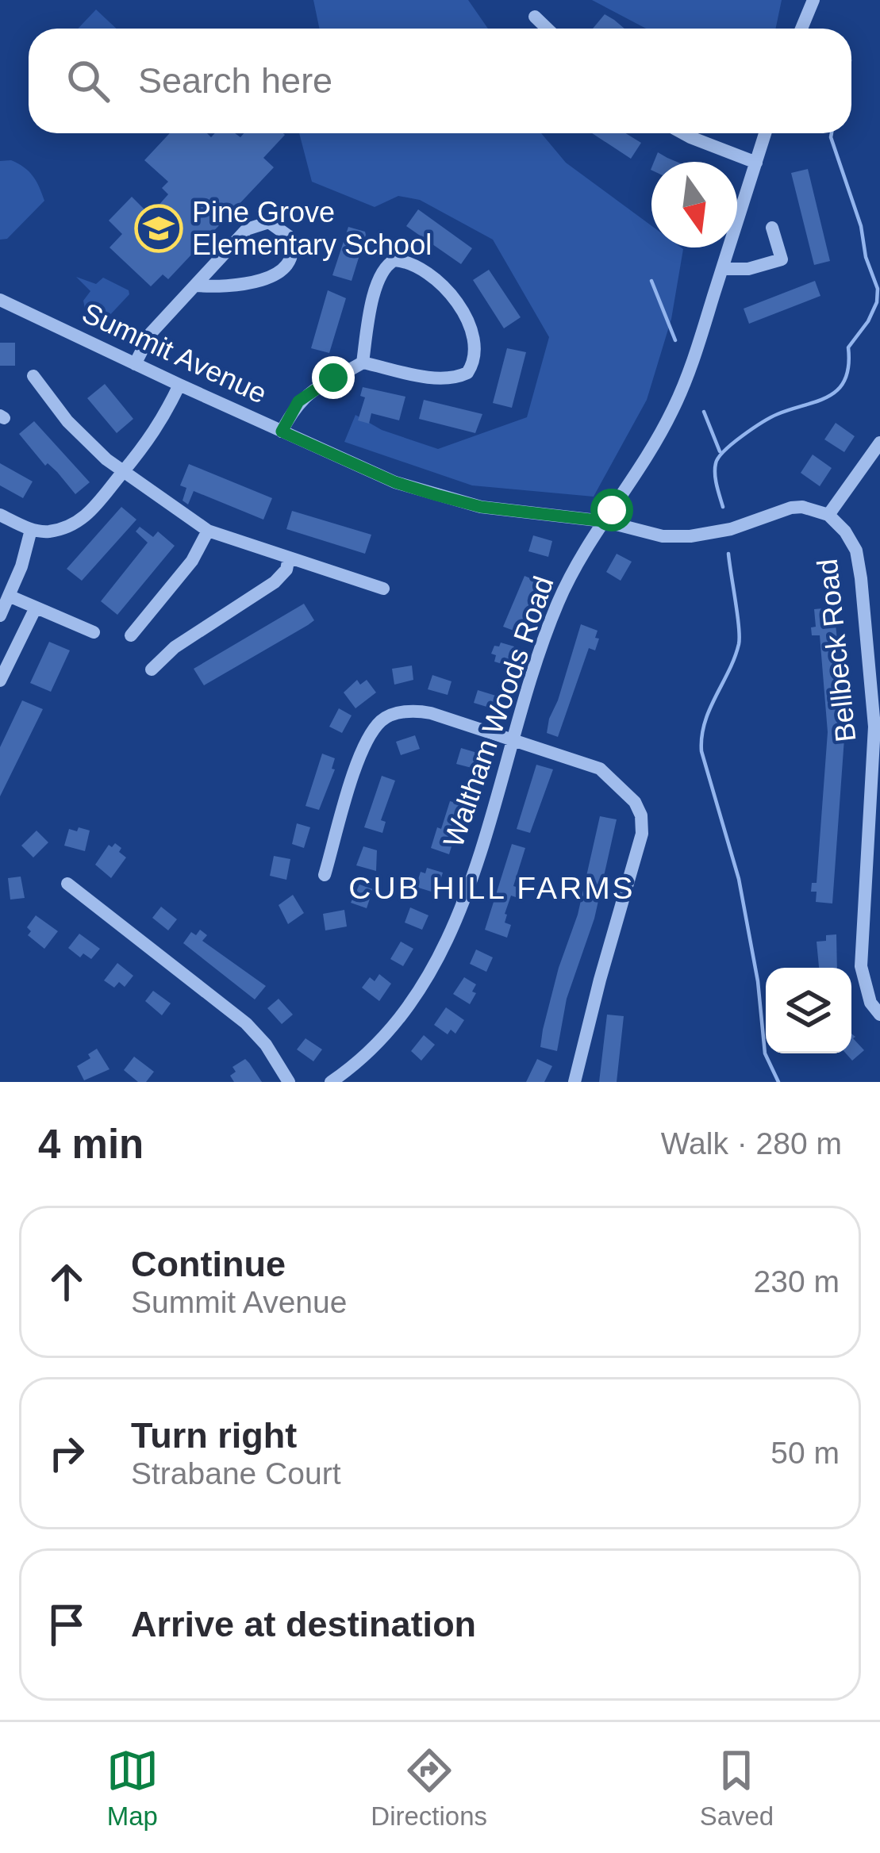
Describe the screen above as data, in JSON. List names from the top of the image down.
{
  "streets": {
    "street": ["Summit Avenue", "Bellbeck Road", "Waltham Woods Road"]
  },
  "crossings": [
    ["Summit Avenue", "Waltham Woods Road"]
  ],
  "districts": ["CUB HILL FARMS"],
  "places": {
    "school or university": ["Pine Grove Elementary School"]
  },
  "north": "bottom",
  "page": {
    "search": "Search here",
    "heading": ["4 min", "Walk · 280 m"],
    "list": [
      ["Continue", "Summit Avenue", "230 m"],
      ["Turn right", "Strabane Court", "50 m"],
      "Arrive at destination"
    ],
    "nav": ["Map", "Directions", "Saved"]
  }
}
